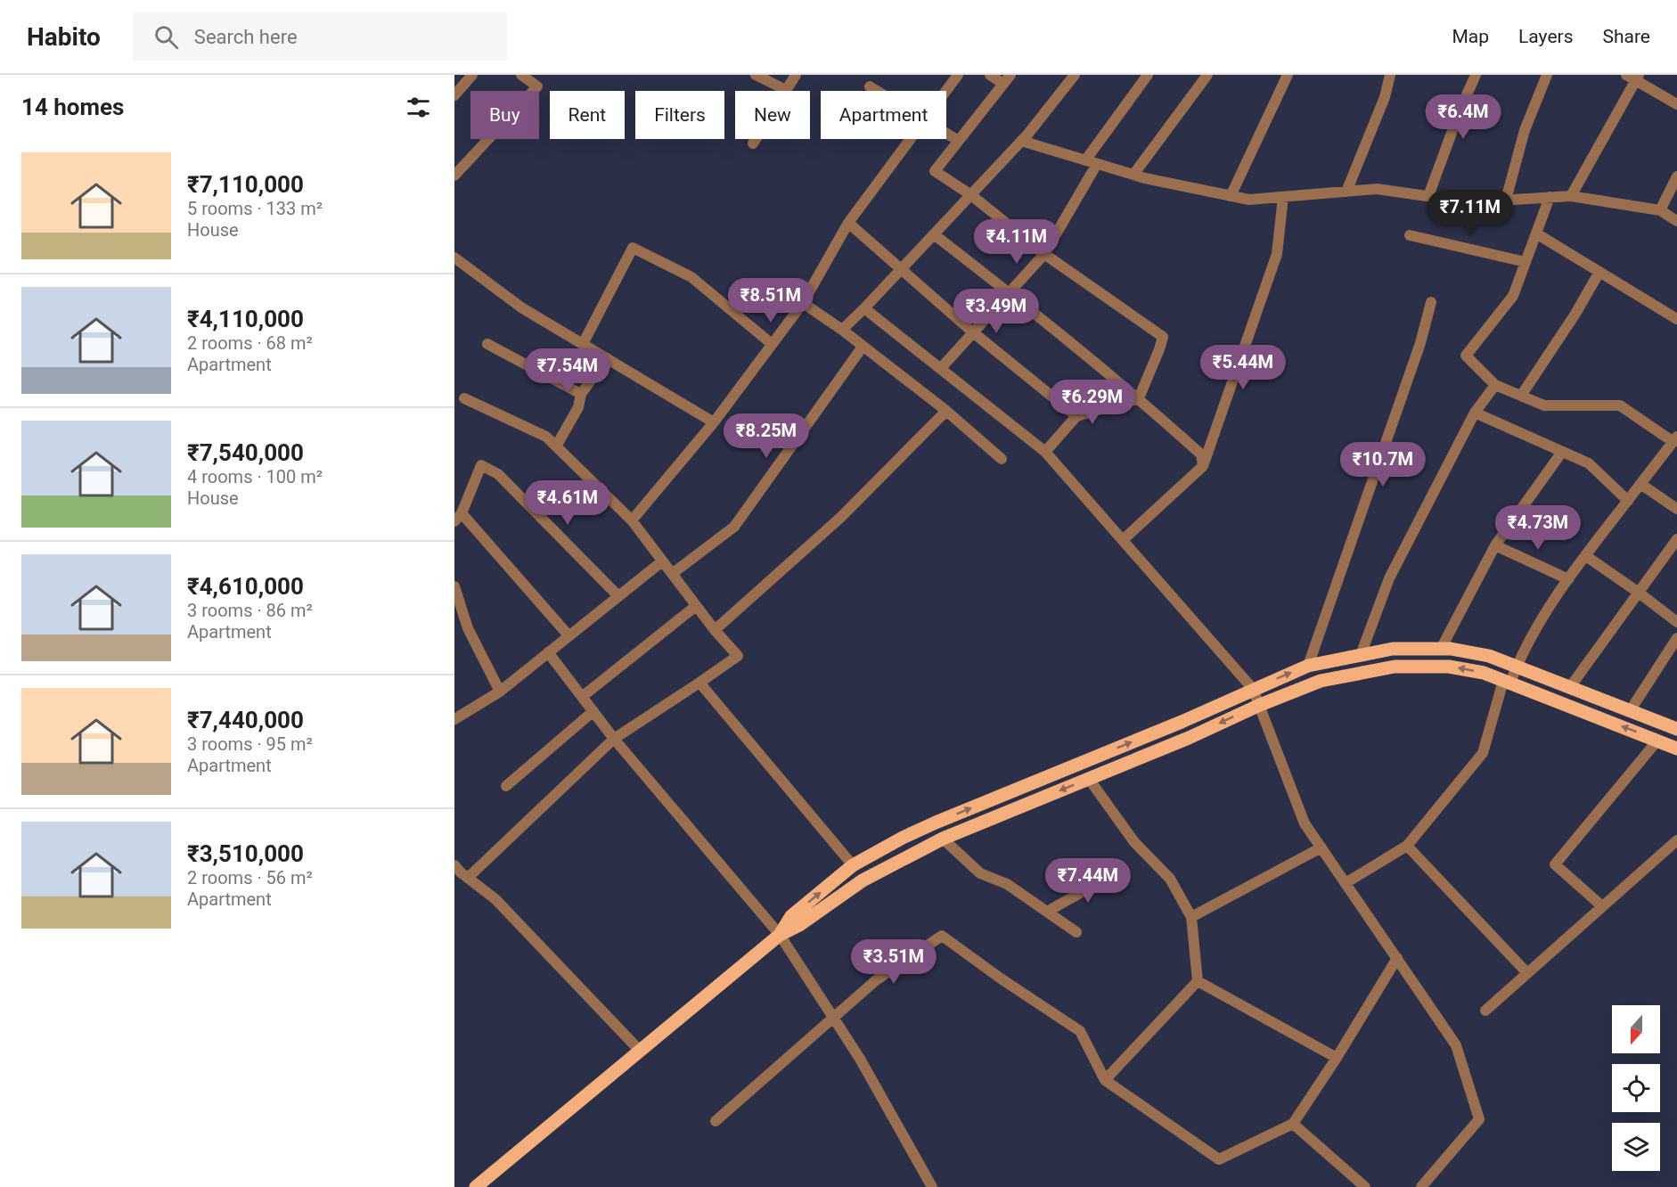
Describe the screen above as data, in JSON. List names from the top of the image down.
{
  "north": "bottom",
  "page": {
    "header": "Habito",
    "search": "Search here",
    "nav": ["Map", "Layers", "Share"],
    "heading": "14 homes",
    "chip": [
      "Buy",
      "Rent",
      "Filters",
      "New",
      "Apartment"
    ],
    "price": [
      "₹6.4M",
      "₹7.11M",
      "₹4.11M",
      "₹8.51M",
      "₹3.49M",
      "₹5.44M",
      "₹7.54M",
      "₹6.29M",
      "₹8.25M",
      "₹10.7M",
      "₹4.61M",
      "₹4.73M",
      "₹7.44M",
      "₹3.51M"
    ],
    "list": [
      {
        "name": "₹7,110,000",
        "note": "5 rooms · 133 m² · House"
      },
      {
        "name": "₹4,110,000",
        "note": "2 rooms · 68 m² · Apartment"
      },
      {
        "name": "₹7,540,000",
        "note": "4 rooms · 100 m² · House"
      },
      {
        "name": "₹4,610,000",
        "note": "3 rooms · 86 m² · Apartment"
      },
      {
        "name": "₹7,440,000",
        "note": "3 rooms · 95 m² · Apartment"
      },
      {
        "name": "₹3,510,000",
        "note": "2 rooms · 56 m² · Apartment"
      }
    ]
  }
}
